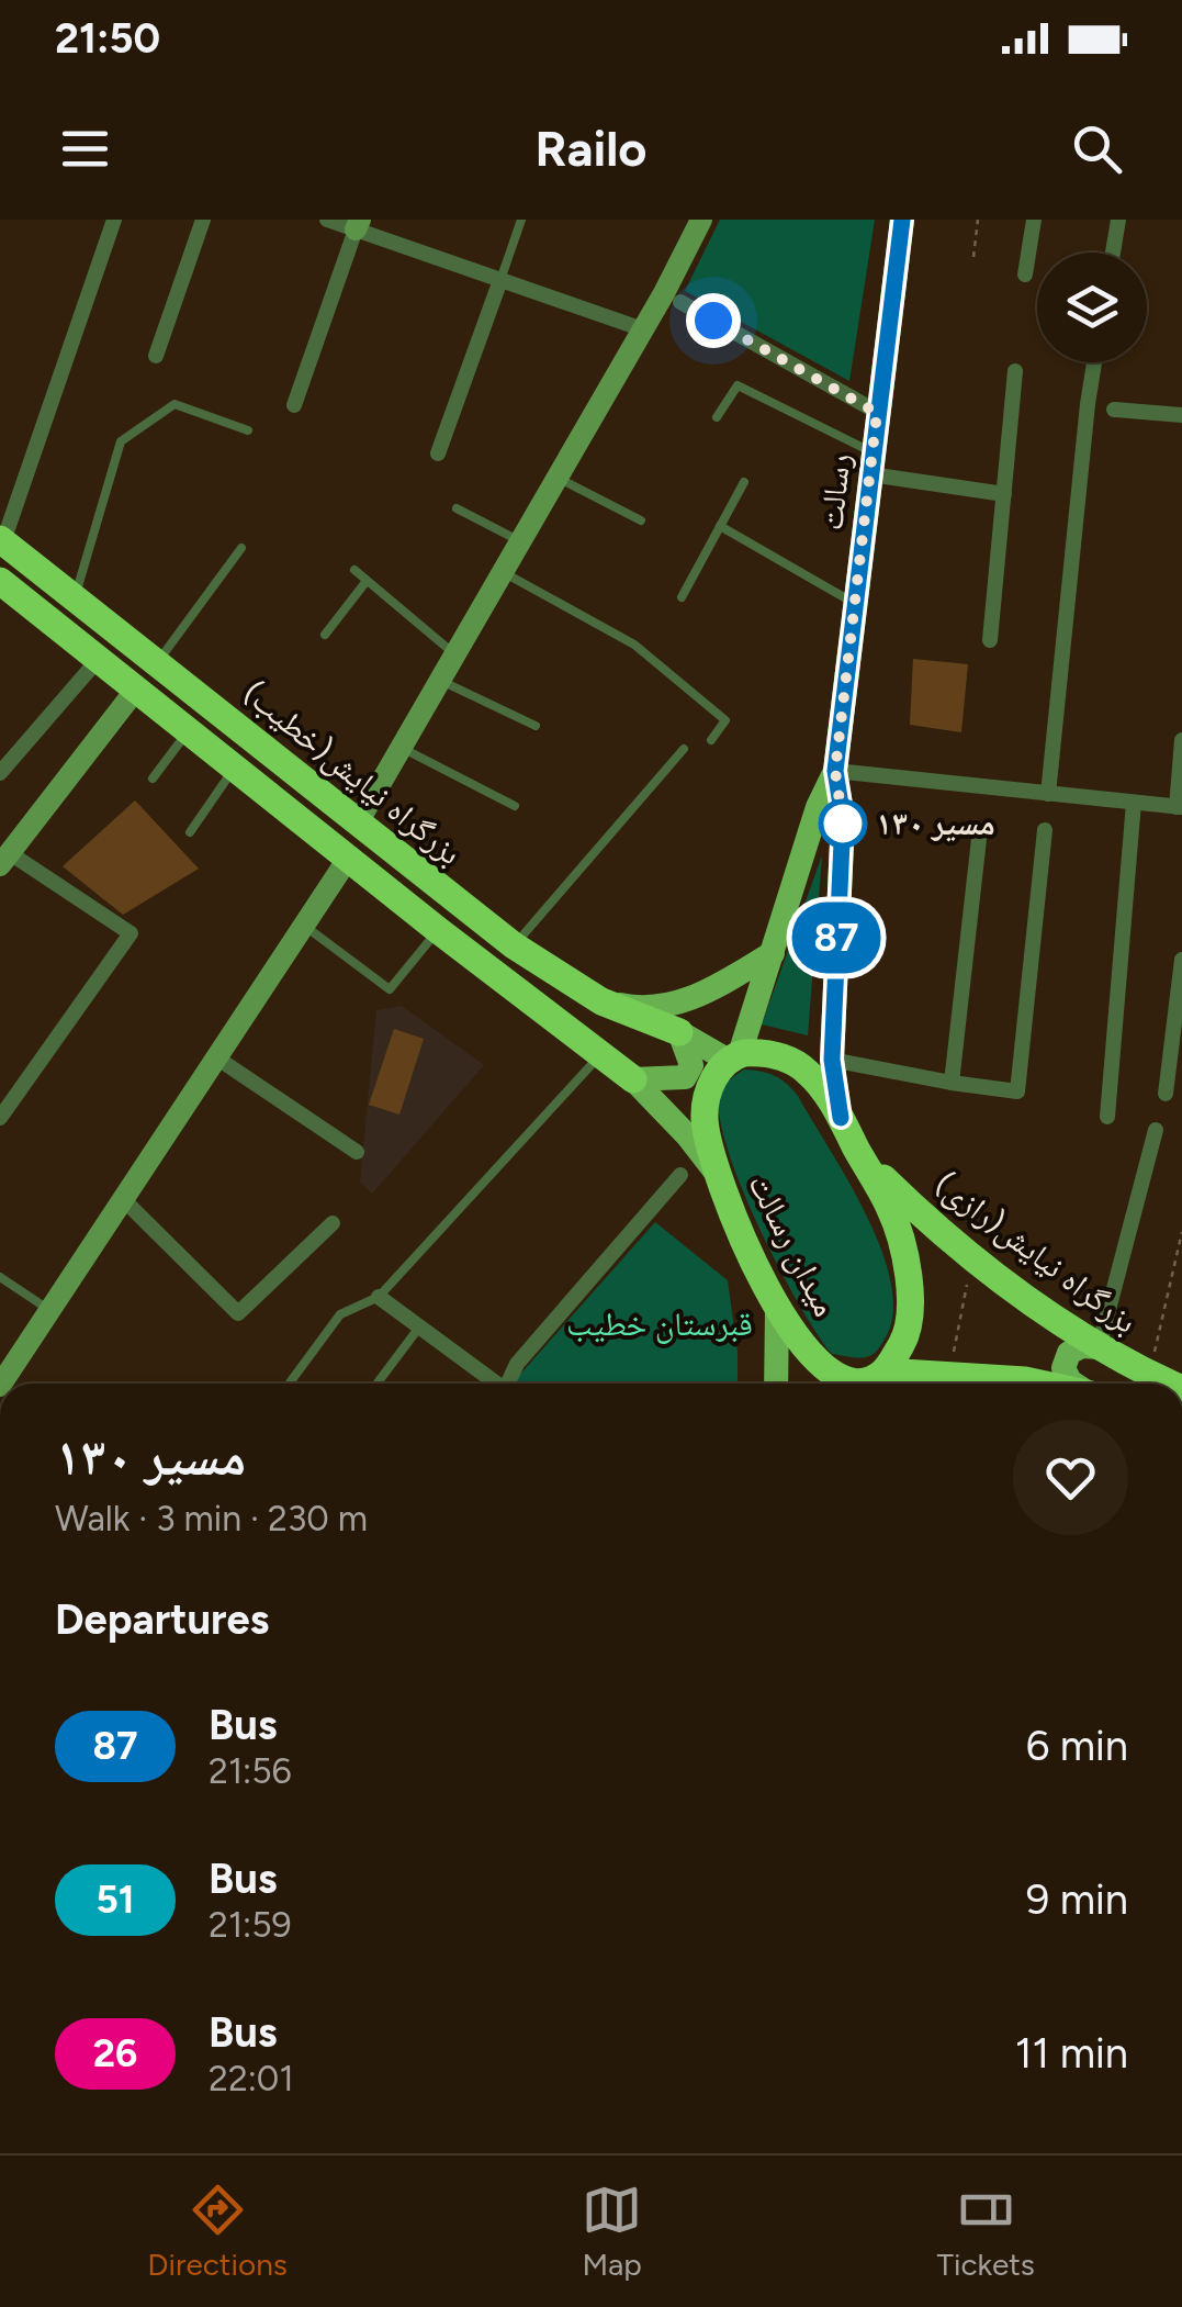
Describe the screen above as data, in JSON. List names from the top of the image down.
{
  "streets": {
    "highway": ["بزرگراه نیایش(خطیب)", "میدان رسالت", "بزرگراه نیایش(رازی)"],
    "main road": ["رسالت"]
  },
  "crossings": [
    ["رسالت", "میدان رسالت"]
  ],
  "parks": ["قبرستان خطیب"],
  "places": ["مسیر ۱۳۰"],
  "lines": ["bus line 87"],
  "page": {
    "status": "21:50",
    "header": "Railo",
    "on_map": "87",
    "heading": [
      ["مسیر ۱۳۰", "Walk · 3 min · 230 m"],
      "Departures"
    ],
    "list": [
      {
        "mark": "87",
        "name": "Bus",
        "note": "21:56",
        "value": "6 min"
      },
      {
        "mark": "51",
        "name": "Bus",
        "note": "21:59",
        "value": "9 min"
      },
      {
        "mark": "26",
        "name": "Bus",
        "note": "22:01",
        "value": "11 min"
      }
    ],
    "tabs": ["Directions", "Map", "Tickets"]
  }
}
